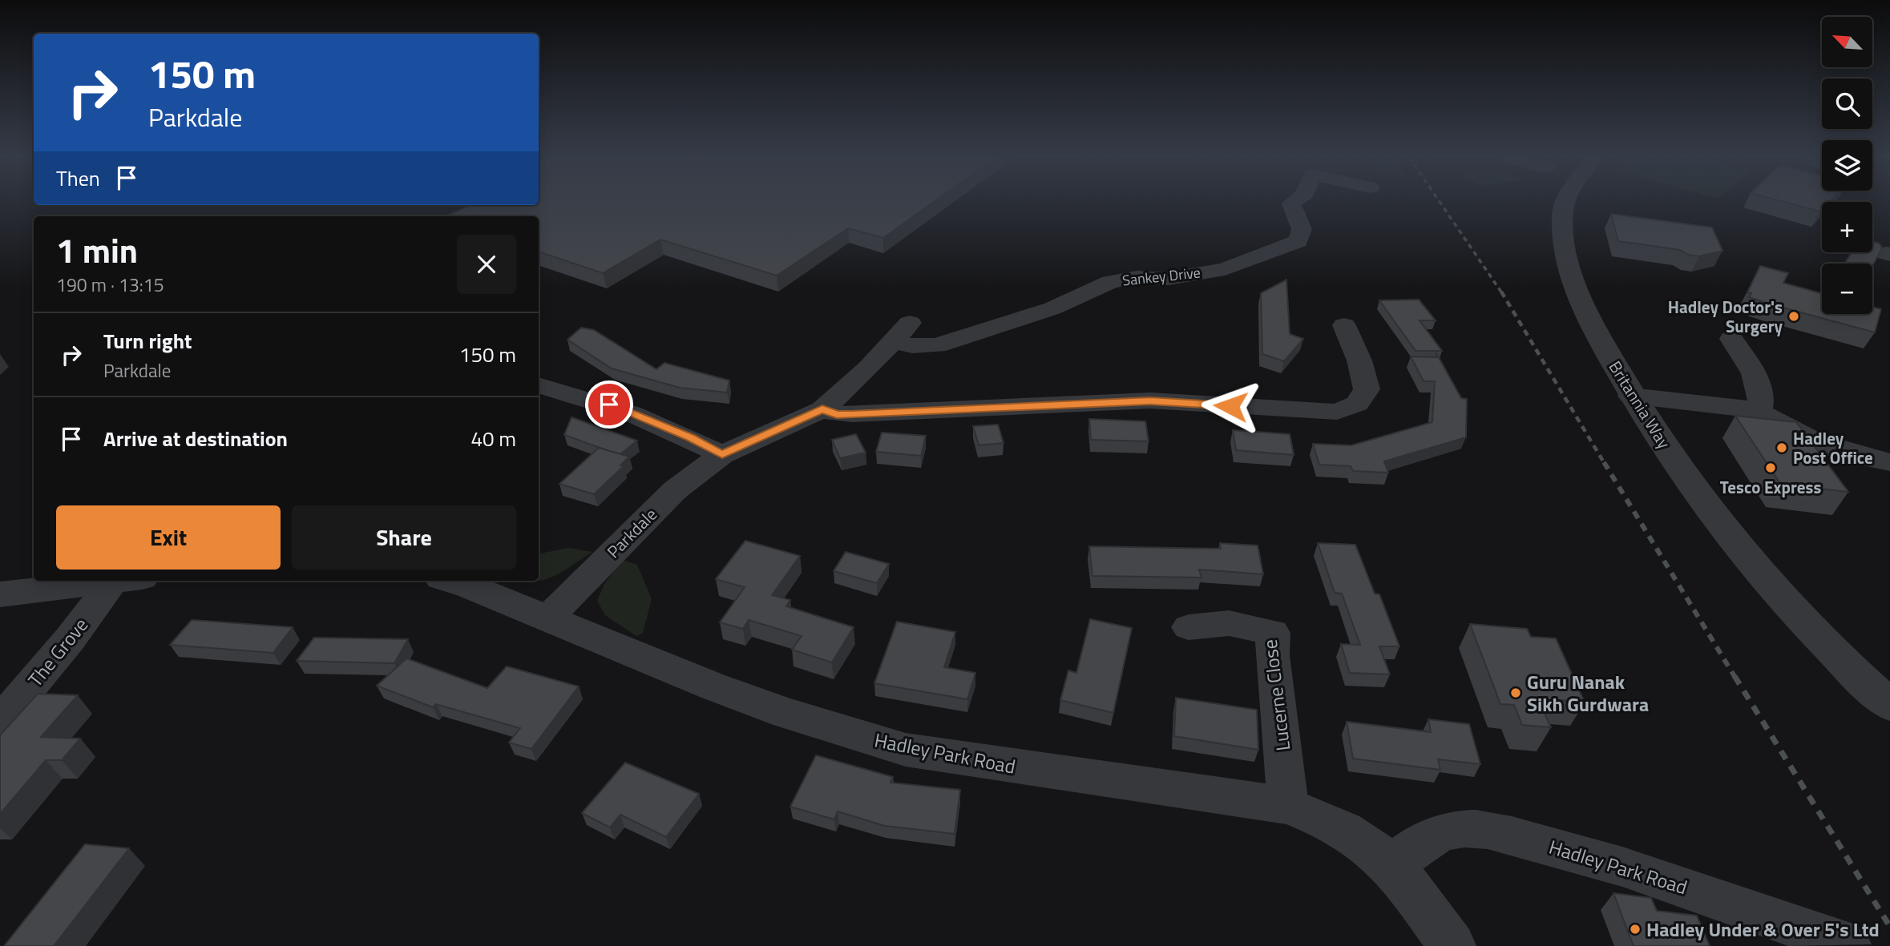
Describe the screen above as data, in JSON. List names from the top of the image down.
{
  "streets": {
    "street": [
      "Sankey Drive",
      "Britannia Way",
      "Parkdale",
      "The Grove",
      "Lucerne Close",
      "Hadley Park Road"
    ]
  },
  "crossings": [
    ["Sankey Drive", "Parkdale"],
    ["Parkdale", "Hadley Park Road"],
    ["Lucerne Close", "Hadley Park Road"]
  ],
  "places": [
    "Hadley Doctor's Surgery",
    "Hadley Post Office",
    "Tesco Express",
    "Guru Nanak Sikh Gurdwara",
    "Hadley Under & Over 5's Ltd"
  ],
  "north": "top left",
  "page": {
    "map_buttons": ["+", "−"],
    "turn": ["150 m", "Parkdale"],
    "then": "Then",
    "heading": ["1 min", "190 m · 13:15"],
    "list": [
      {
        "name": "Turn right",
        "note": "Parkdale",
        "value": "150 m"
      },
      {
        "name": "Arrive at destination",
        "value": "40 m"
      }
    ],
    "buttons": ["Exit", "Share"]
  }
}
